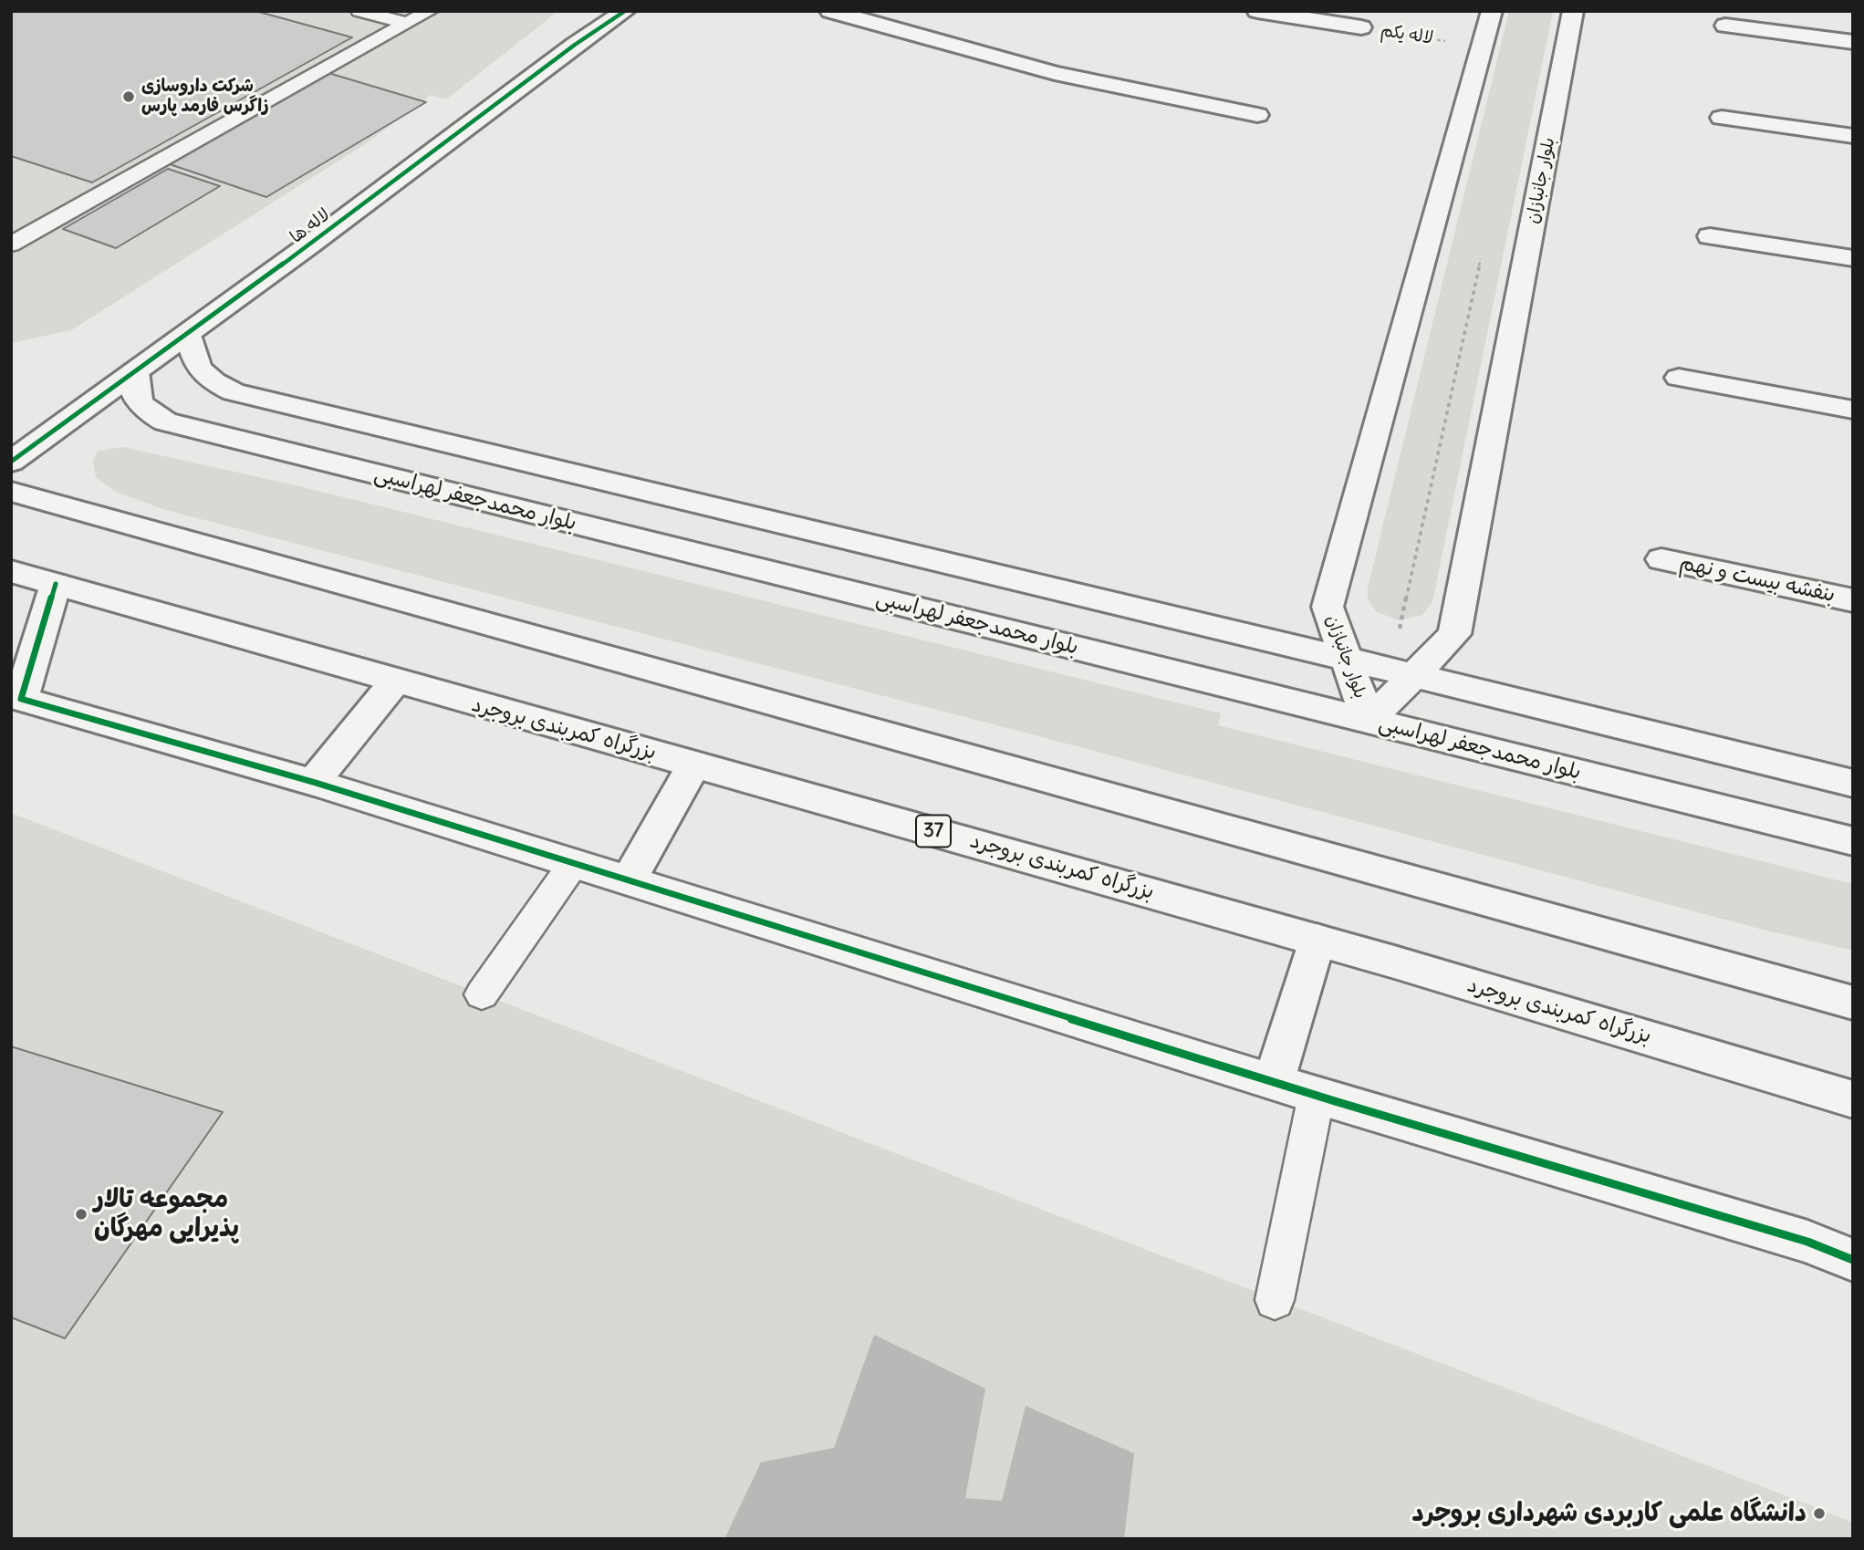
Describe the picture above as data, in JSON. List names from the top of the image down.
{
  "streets": {
    "main road": [
      "لاله یکم",
      "بلوار جانبازان",
      "لاله ها",
      "بلوار محمدجعفر لهراسبی",
      "بنفشه بیست و نهم",
      "بزرگراه کمربندی بروجرد",
      "37"
    ]
  },
  "crossings": [
    ["لاله یکم", "بلوار جانبازان"],
    ["بلوار جانبازان", "بلوار محمدجعفر لهراسبی"],
    ["لاله ها", "بلوار محمدجعفر لهراسبی"]
  ],
  "places": ["شرکت داروسازی زاگرس فارمد پارس", "مجموعه تالار پذیرایی مهرگان", "دانشگاه علمی کاربردی شهرداری بروجرد"]
}
